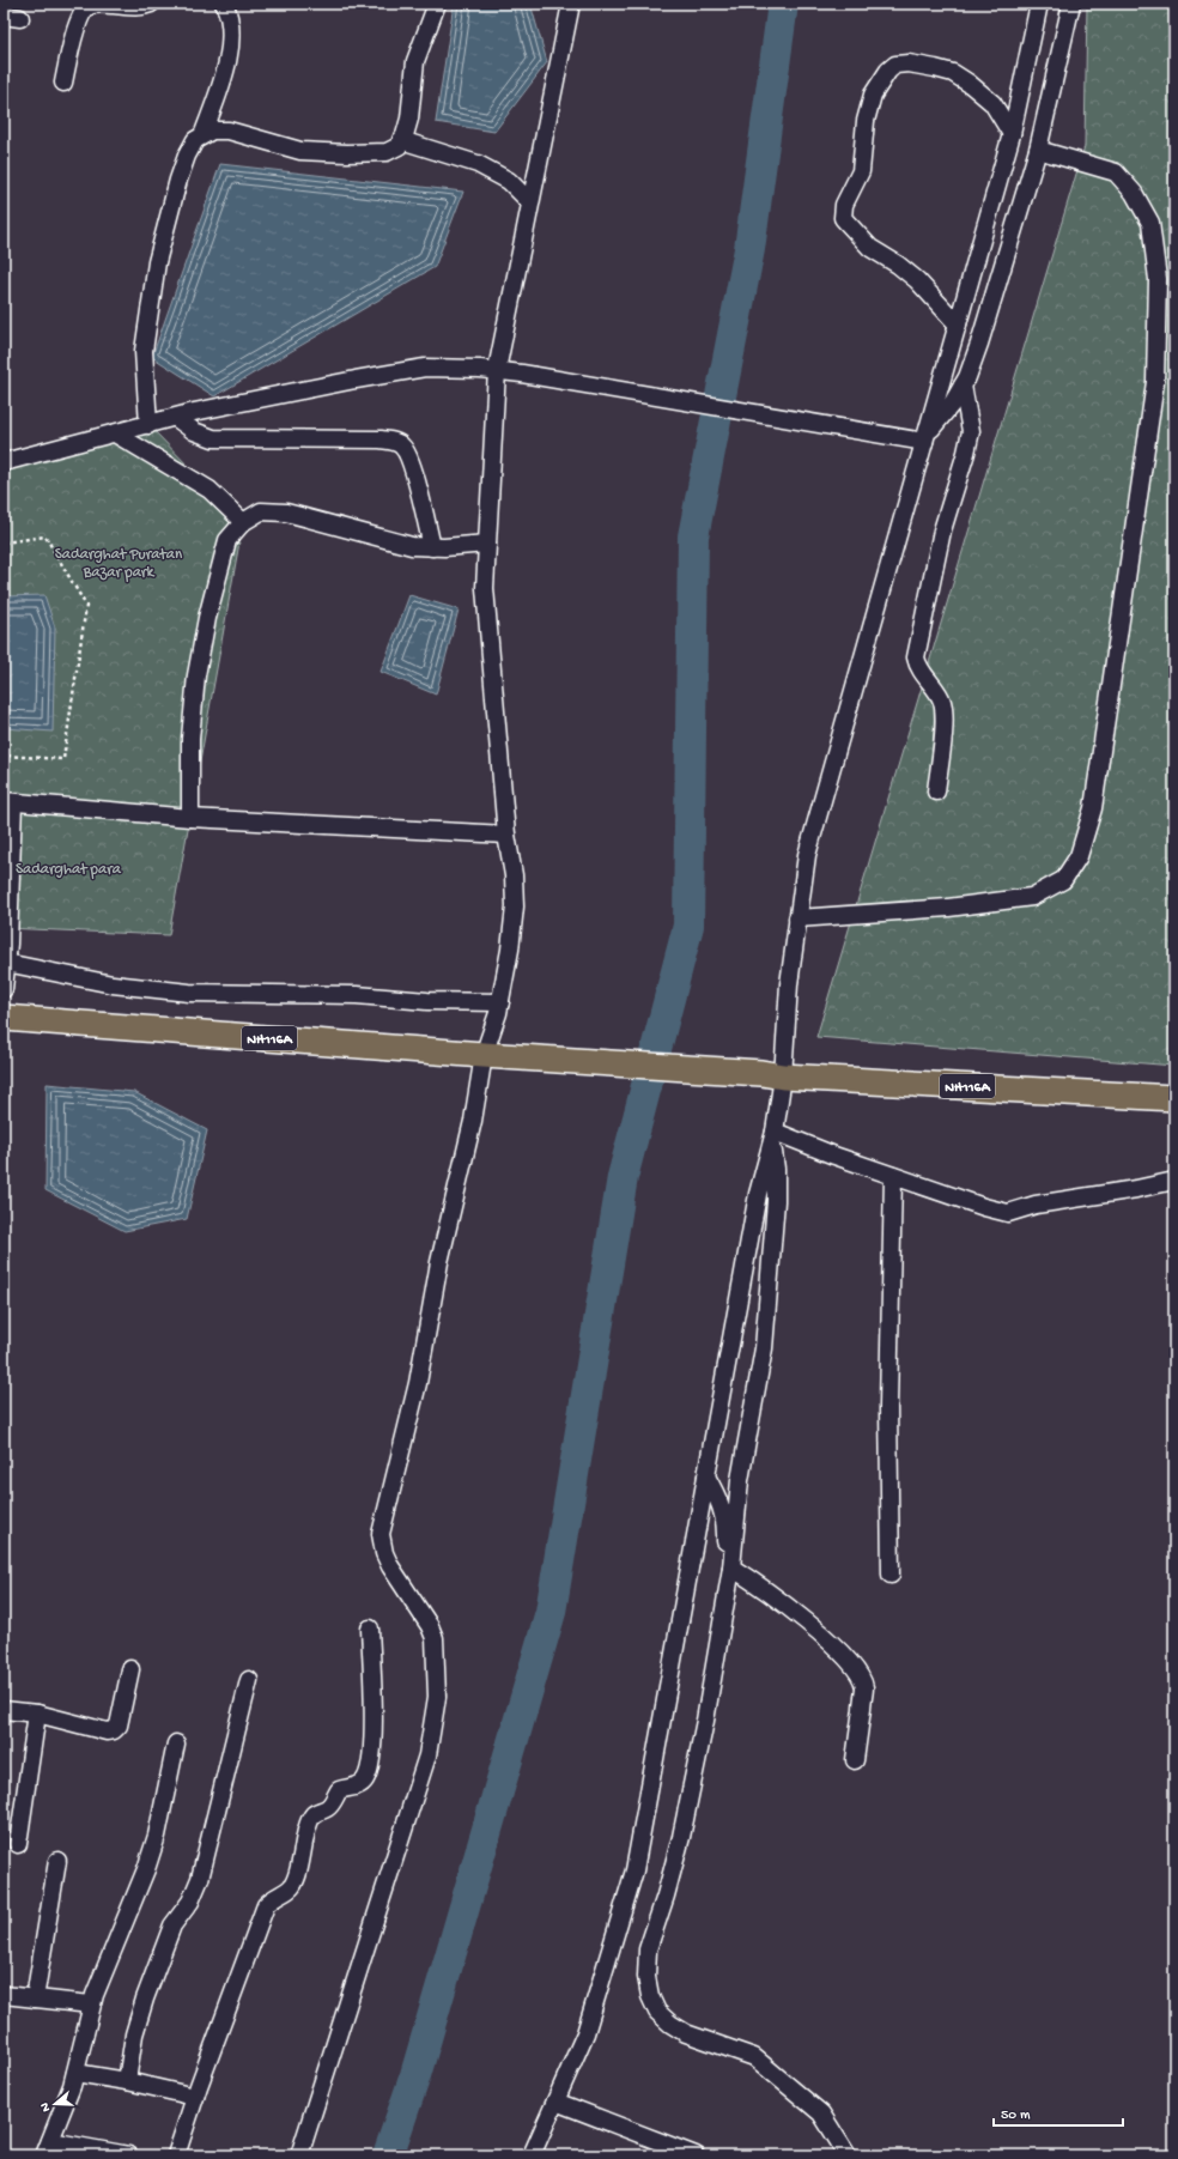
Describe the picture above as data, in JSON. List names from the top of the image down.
{
  "streets": {
    "highway": ["NH116A"]
  },
  "parks": ["Sadarghat Puratan Bazar park", "Sadarghat para"],
  "scale_bar": "50 m",
  "north": "left"
}
